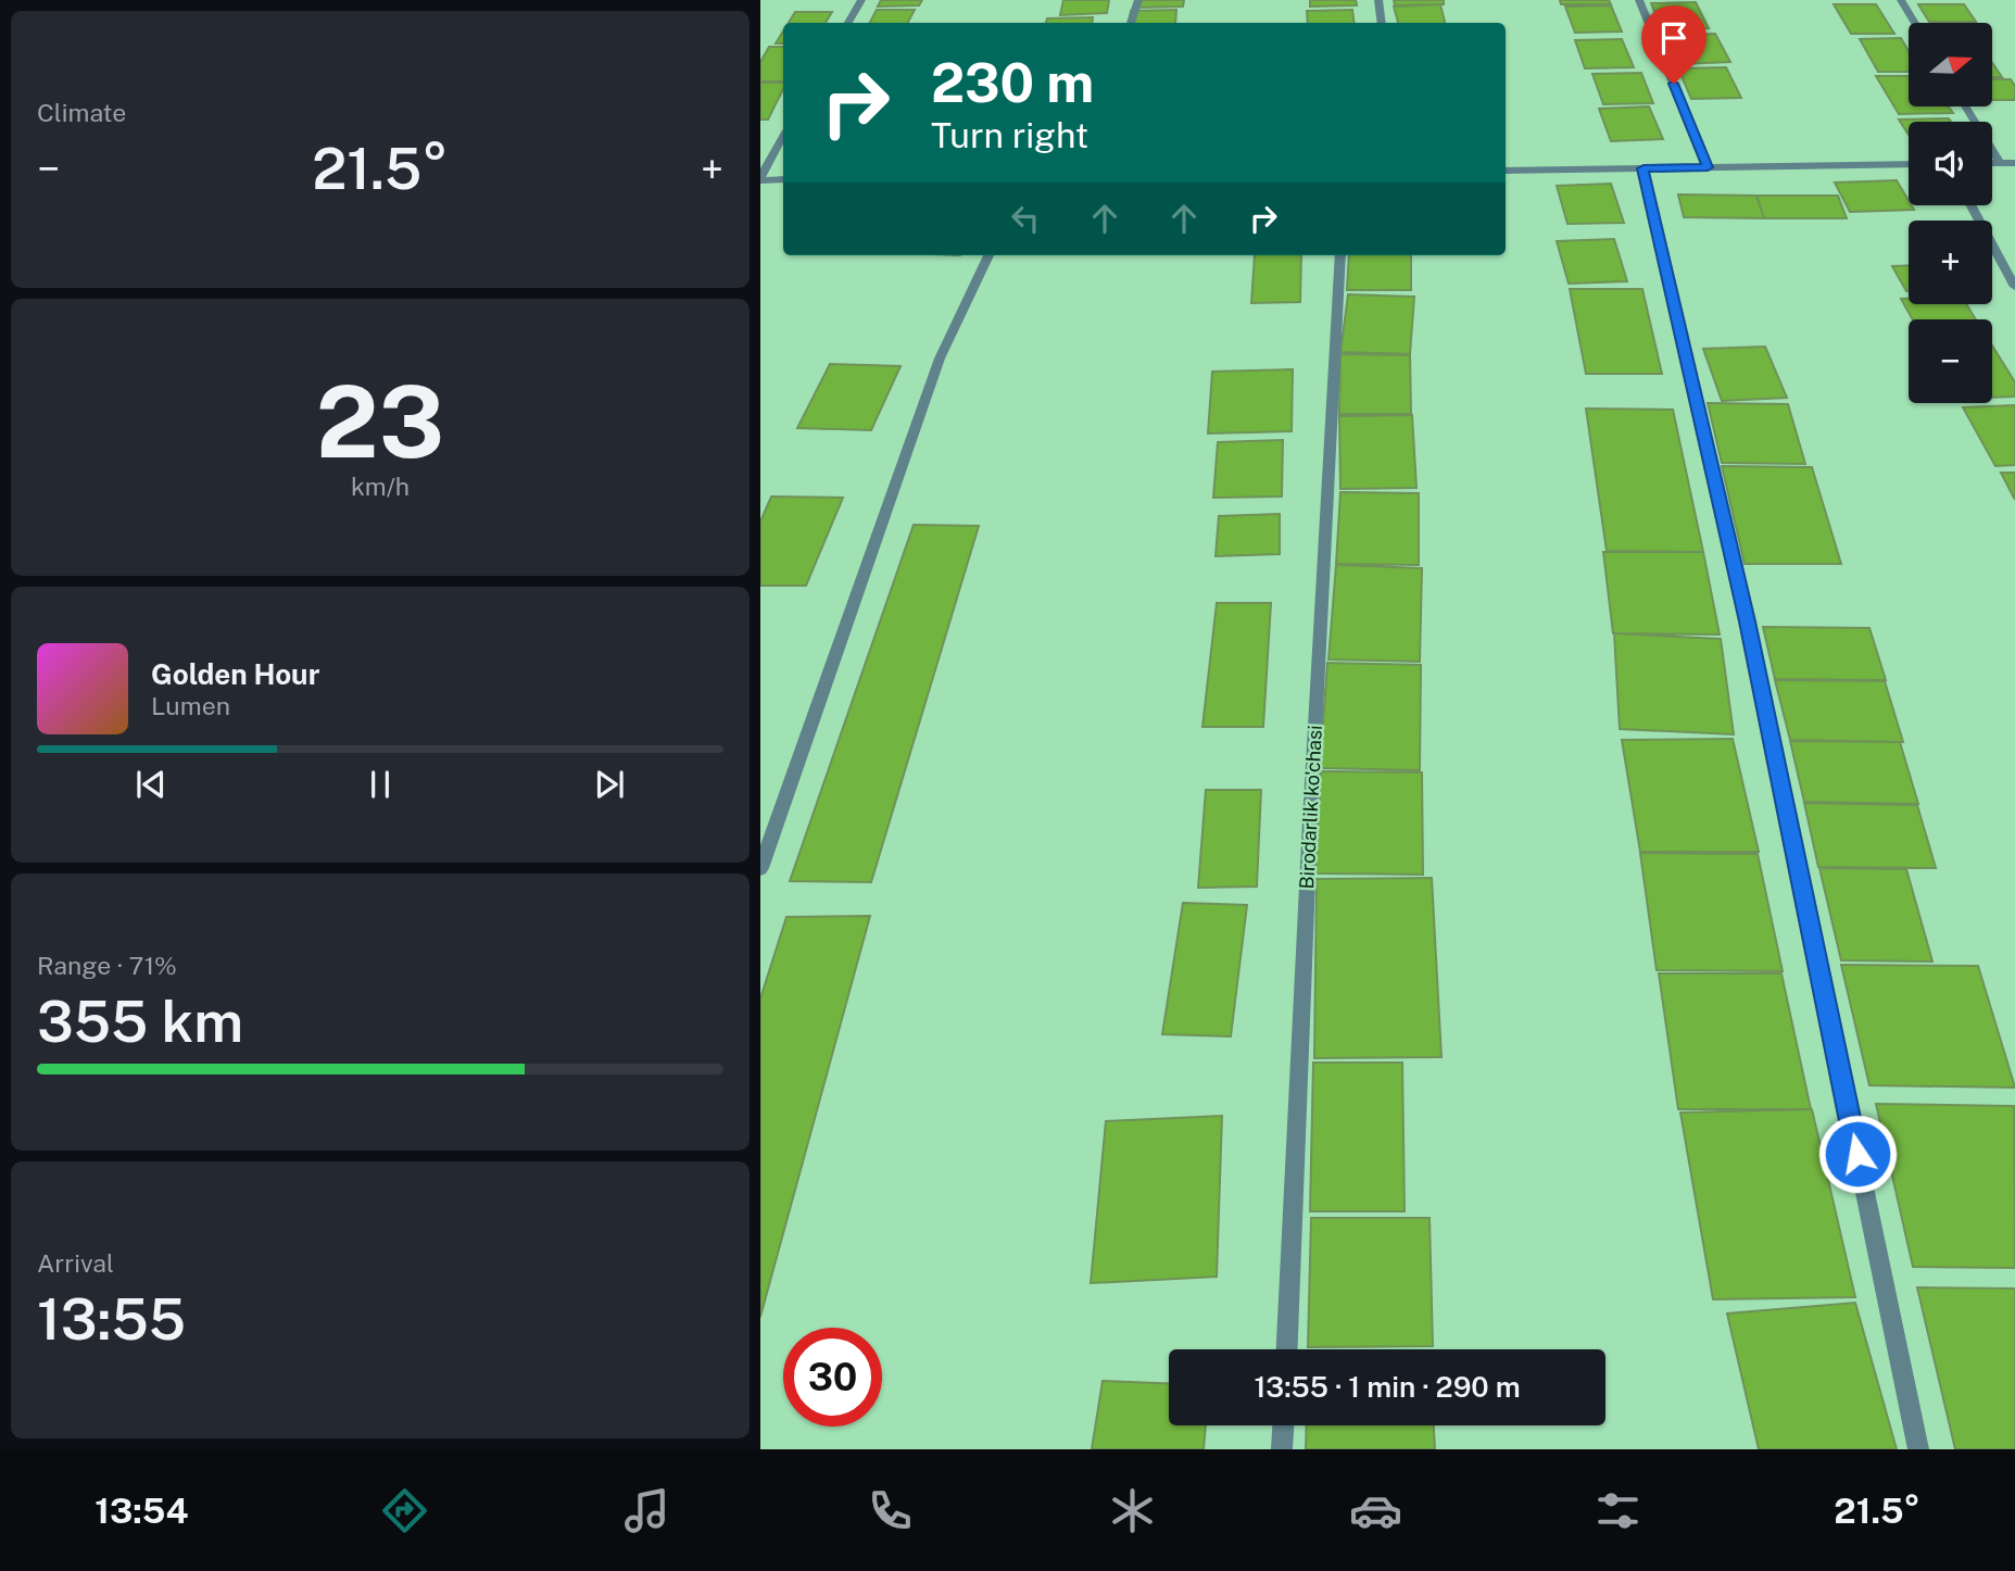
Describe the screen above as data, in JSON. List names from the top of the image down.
{
  "streets": {
    "street": ["Birodarlik ko'chasi"]
  },
  "north": "right",
  "page": {
    "tile": [
      "Climate",
      ["23", "km/h"],
      ["Range · 71%", "355 km"],
      ["Arrival", "13:55"]
    ],
    "map_buttons": ["+", "−"],
    "turn": ["230 m", "Turn right"],
    "heat": ["−", "21.5°", "+"],
    "song": ["Golden Hour", "Lumen"],
    "limit": "30",
    "trip": "13:55 · 1 min · 290 m",
    "tabs": ["13:54", "21.5°"]
  }
}
